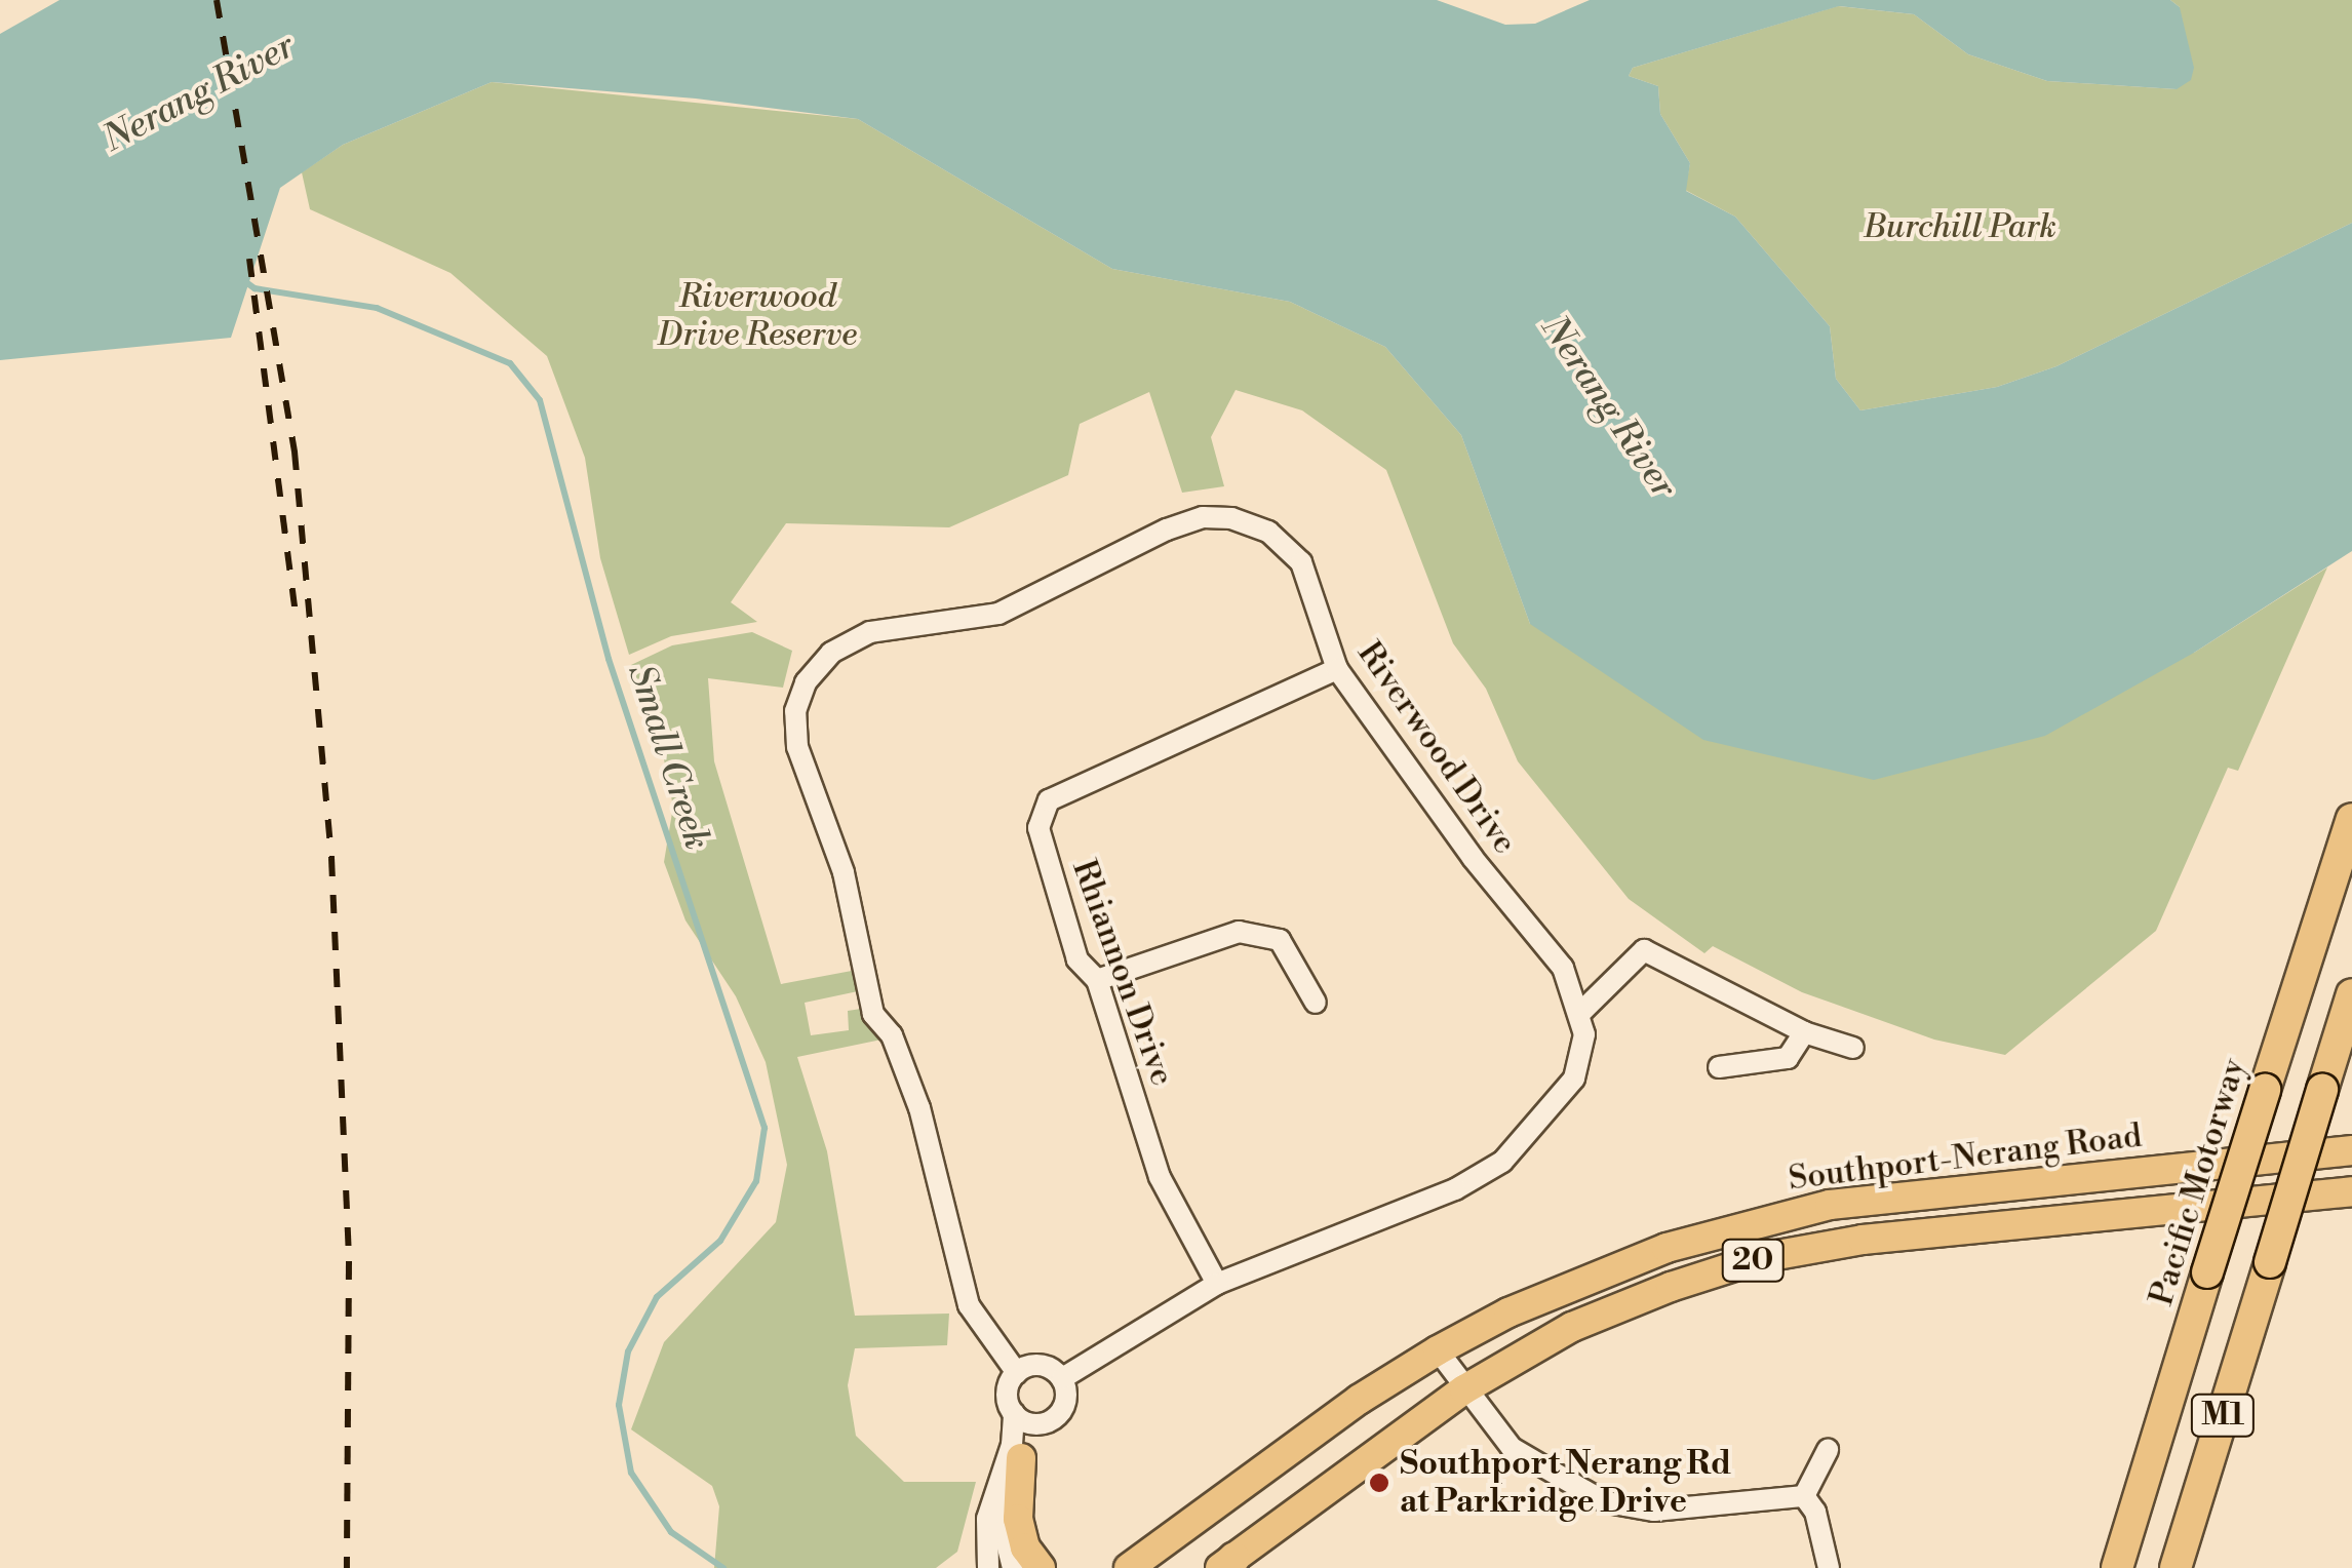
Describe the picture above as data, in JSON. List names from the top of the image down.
{
  "streets": {
    "highway": ["Pacific Motorway", "M1"],
    "main road": ["Southport-Nerang Road", "20"],
    "street": ["Riverwood Drive", "Rhiannon Drive"]
  },
  "crossings": [
    ["Riverwood Drive", "Rhiannon Drive"]
  ],
  "water": ["Nerang River", "Small Creek"],
  "parks": ["Burchill Park", "Riverwood Drive Reserve"],
  "places": ["Southport Nerang Rd at Parkridge Drive"]
}
